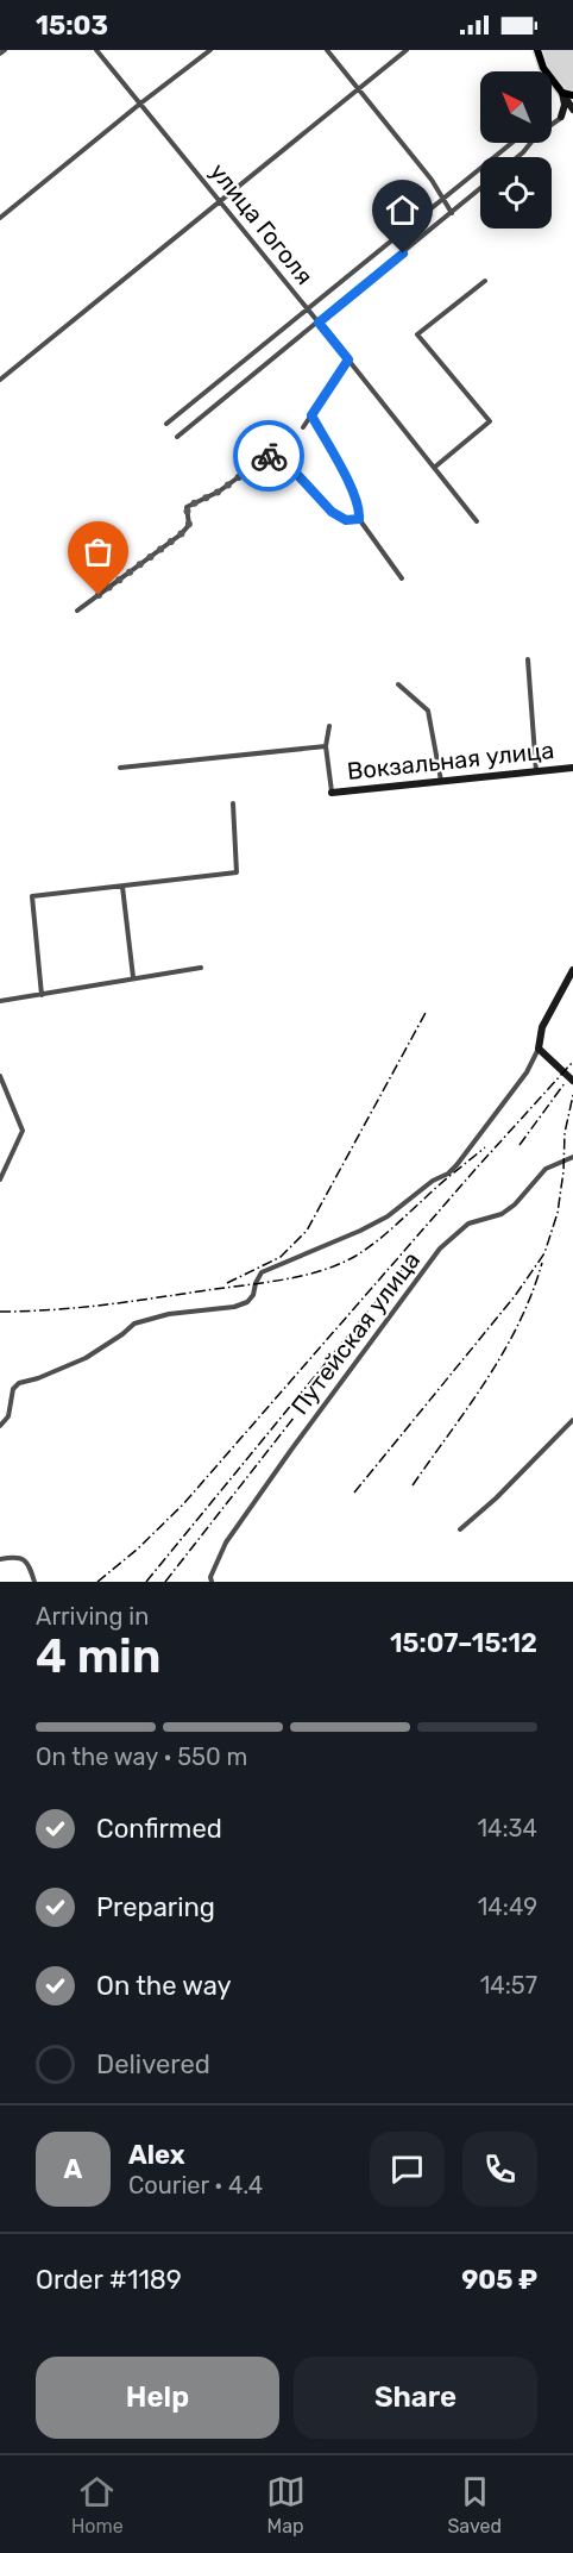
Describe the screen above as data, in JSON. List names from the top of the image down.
{
  "streets": {
    "street": ["улица Гоголя", "Вокзальная улица", "Путейская улица"]
  },
  "north": "top left",
  "page": {
    "status": "15:03",
    "heading": ["4 min", "Arriving in", "15:07–15:12"],
    "panel": [
      "Alex",
      "Courier · 4.4",
      "Order #1189",
      "905 ₽"
    ],
    "bar": "On the way · 550 m",
    "list": [
      ["Confirmed", "14:34"],
      ["Preparing", "14:49"],
      ["On the way", "14:57"],
      "Delivered"
    ],
    "round": "A",
    "buttons": ["Help", "Share"],
    "tabs": ["Home", "Map", "Saved"]
  }
}
